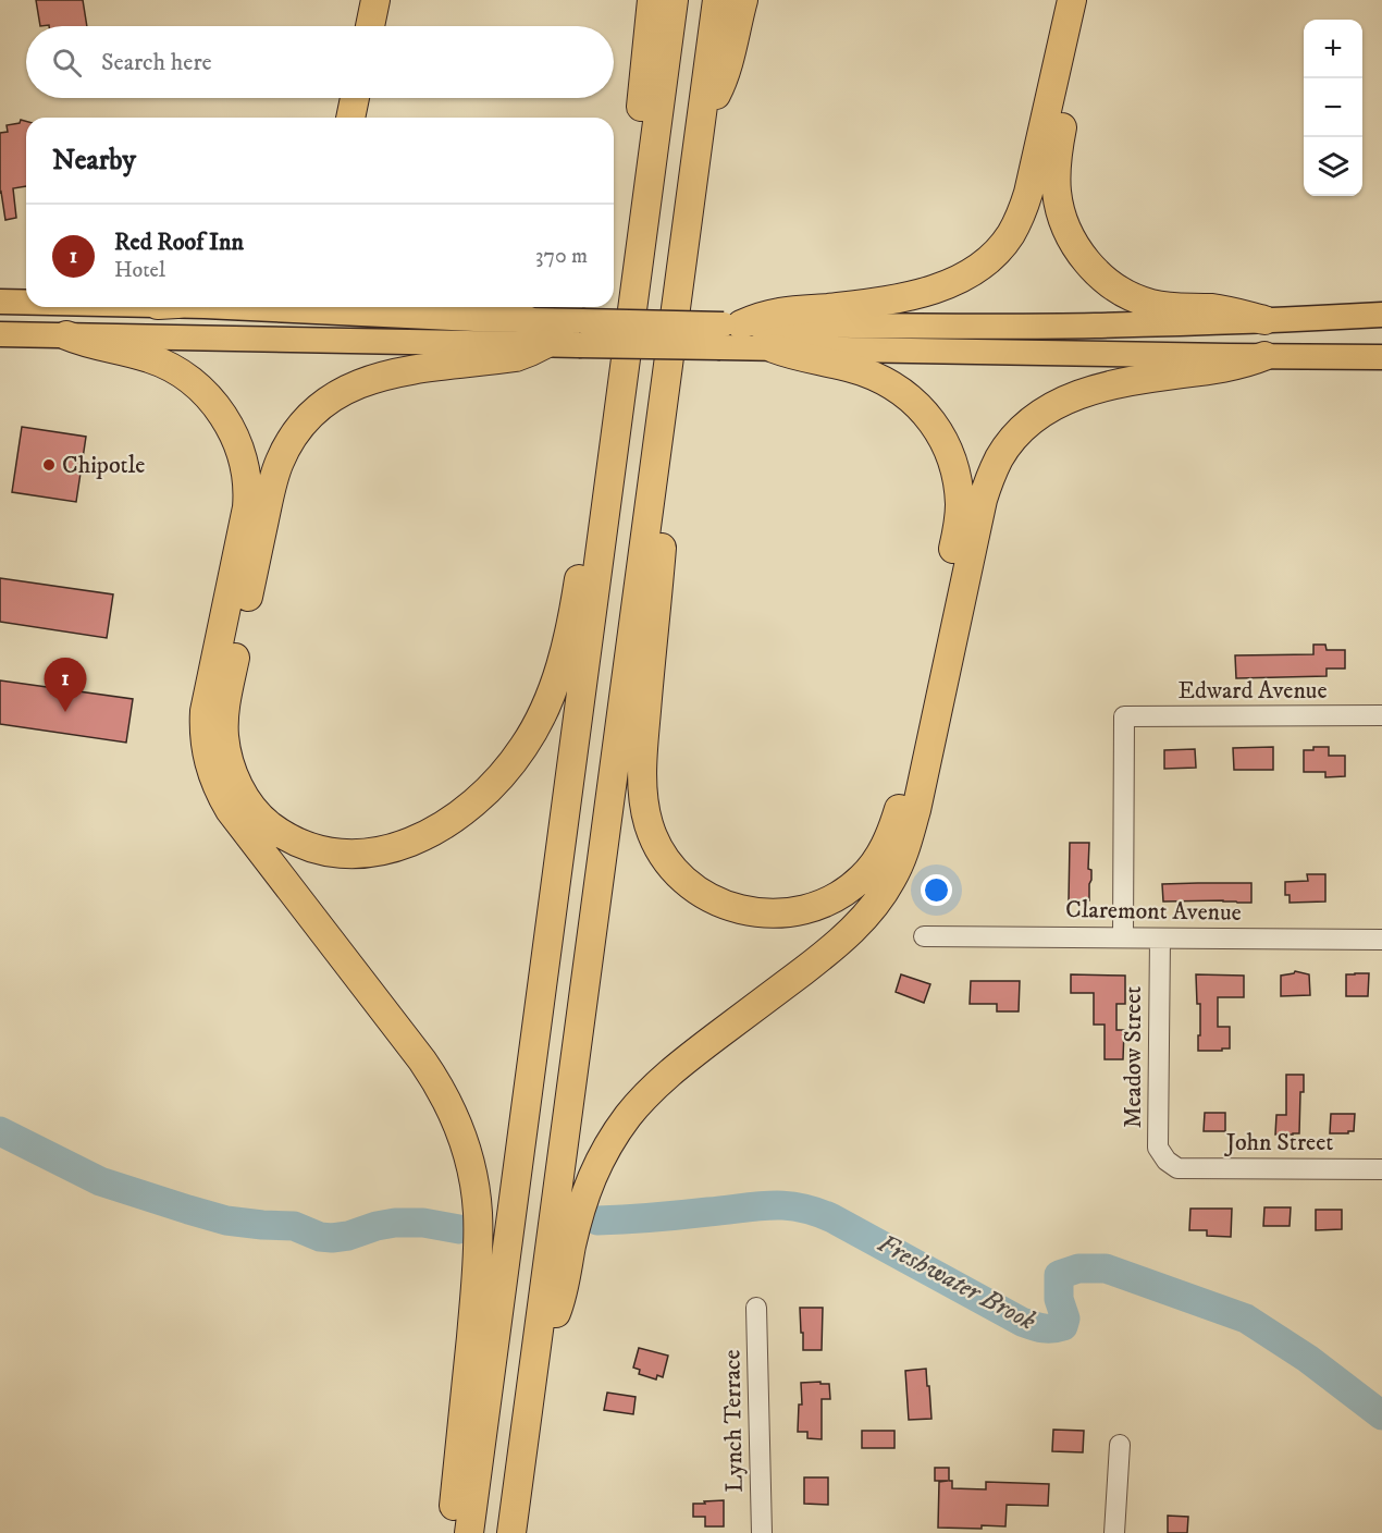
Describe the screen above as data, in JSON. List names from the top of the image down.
{
  "streets": {
    "street": [
      "Edward Avenue",
      "Claremont Avenue",
      "Meadow Street",
      "John Street",
      "Lynch Terrace"
    ]
  },
  "crossings": [
    ["Edward Avenue", "Claremont Avenue"],
    ["Claremont Avenue", "Meadow Street"],
    ["Meadow Street", "John Street"]
  ],
  "water": ["Freshwater Brook"],
  "places": ["Chipotle"],
  "page": {
    "map_buttons": ["+", "−"],
    "search": "Search here",
    "heading": "Nearby",
    "list": [
      {
        "mark": "1",
        "name": "Red Roof Inn",
        "note": "Hotel",
        "value": "370 m"
      }
    ],
    "pins": "1"
  }
}
